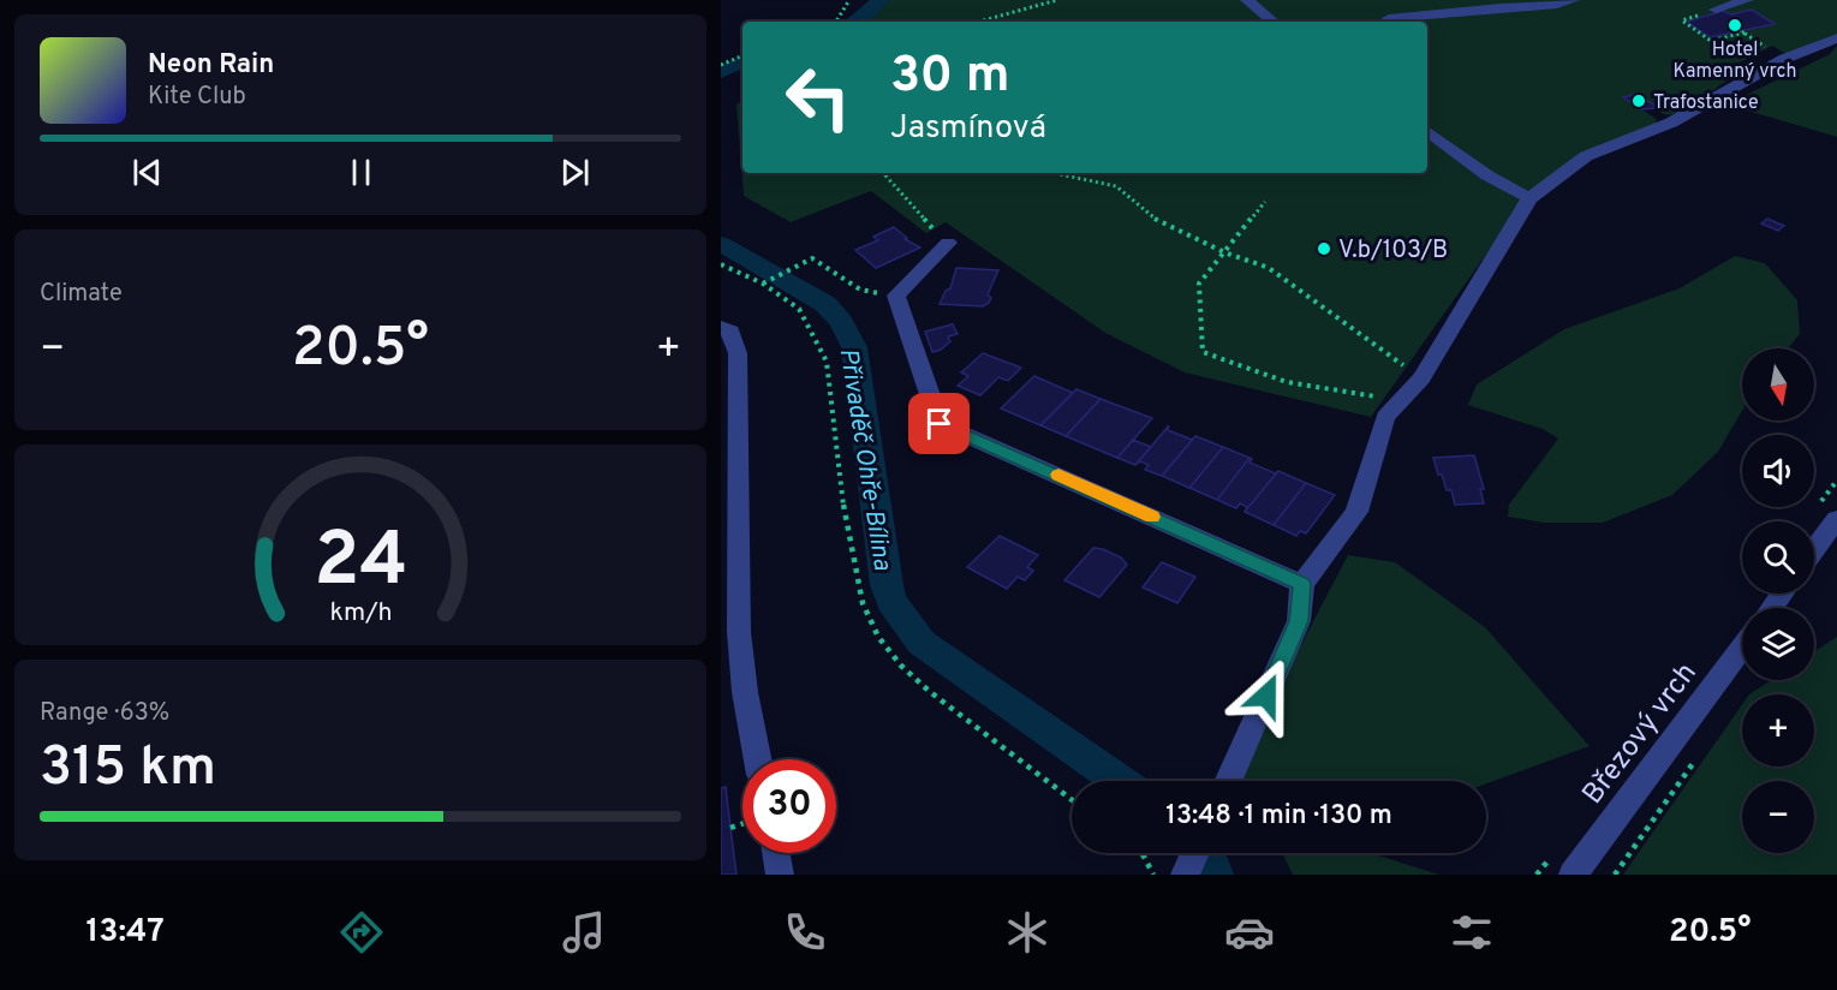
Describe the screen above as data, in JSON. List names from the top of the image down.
{
  "streets": {
    "street": ["Březový vrch"]
  },
  "water": ["Přivaděč Ohře-Bílina"],
  "places": ["Hotel Kamenný vrch", "Trafostanice", "V.b/103/B"],
  "north": "bottom",
  "page": {
    "turn": ["30 m", "Jasmínová"],
    "song": ["Neon Rain", "Kite Club"],
    "tile": [
      "Climate",
      ["Range · 63%", "315 km"]
    ],
    "heat": ["−", "20.5°", "+"],
    "map_buttons": ["+", "−"],
    "limit": "30",
    "trip": "13:48 · 1 min · 130 m",
    "tabs": ["13:47", "20.5°"],
    "gauge": ["24", "km/h"]
  }
}
